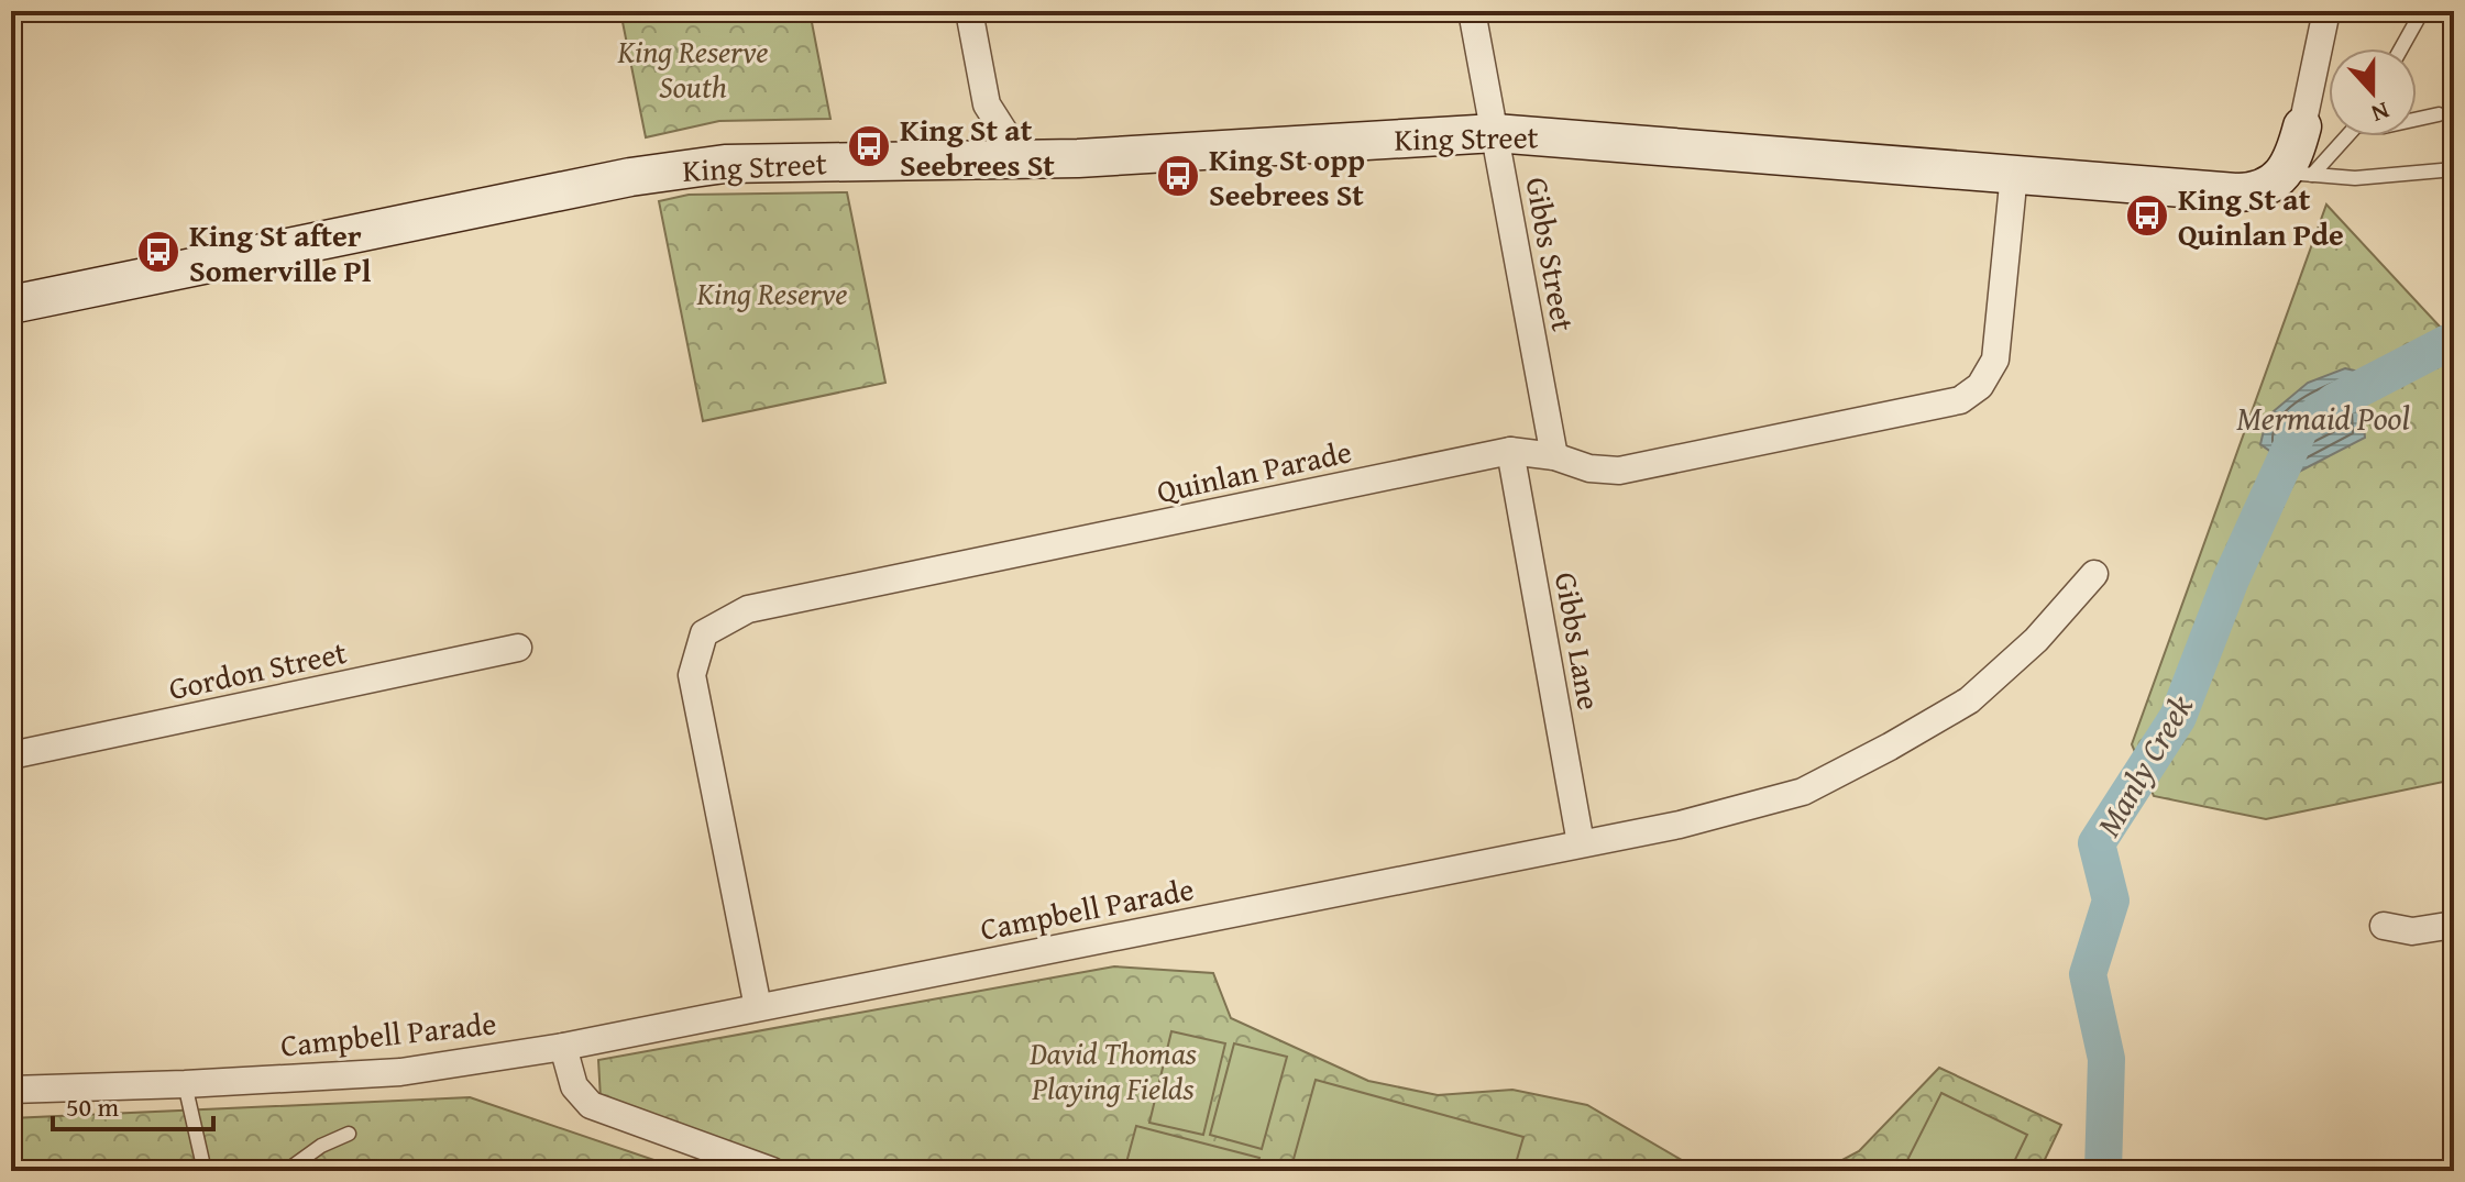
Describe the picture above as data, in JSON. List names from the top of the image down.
{
  "streets": {
    "street": [
      "King Street",
      "Gibbs Street",
      "Quinlan Parade",
      "Gibbs Lane",
      "Gordon Street",
      "Campbell Parade"
    ]
  },
  "crossings": [
    ["King Street", "Gibbs Street"],
    ["King Street", "Quinlan Parade"],
    ["Gibbs Street", "Quinlan Parade"],
    ["Quinlan Parade", "Gibbs Lane"],
    ["Quinlan Parade", "Campbell Parade"],
    ["Gibbs Lane", "Campbell Parade"]
  ],
  "water": ["Mermaid Pool", "Manly Creek"],
  "parks": ["King Reserve South", "King Reserve", "David Thomas Playing Fields"],
  "places": {
    "bus stop": [
      "King St at Seebrees St",
      "King St opp Seebrees St",
      "King St at Quinlan Pde",
      "King St after Somerville Pl"
    ]
  },
  "scale_bar": "50 m",
  "north": "bottom"
}
